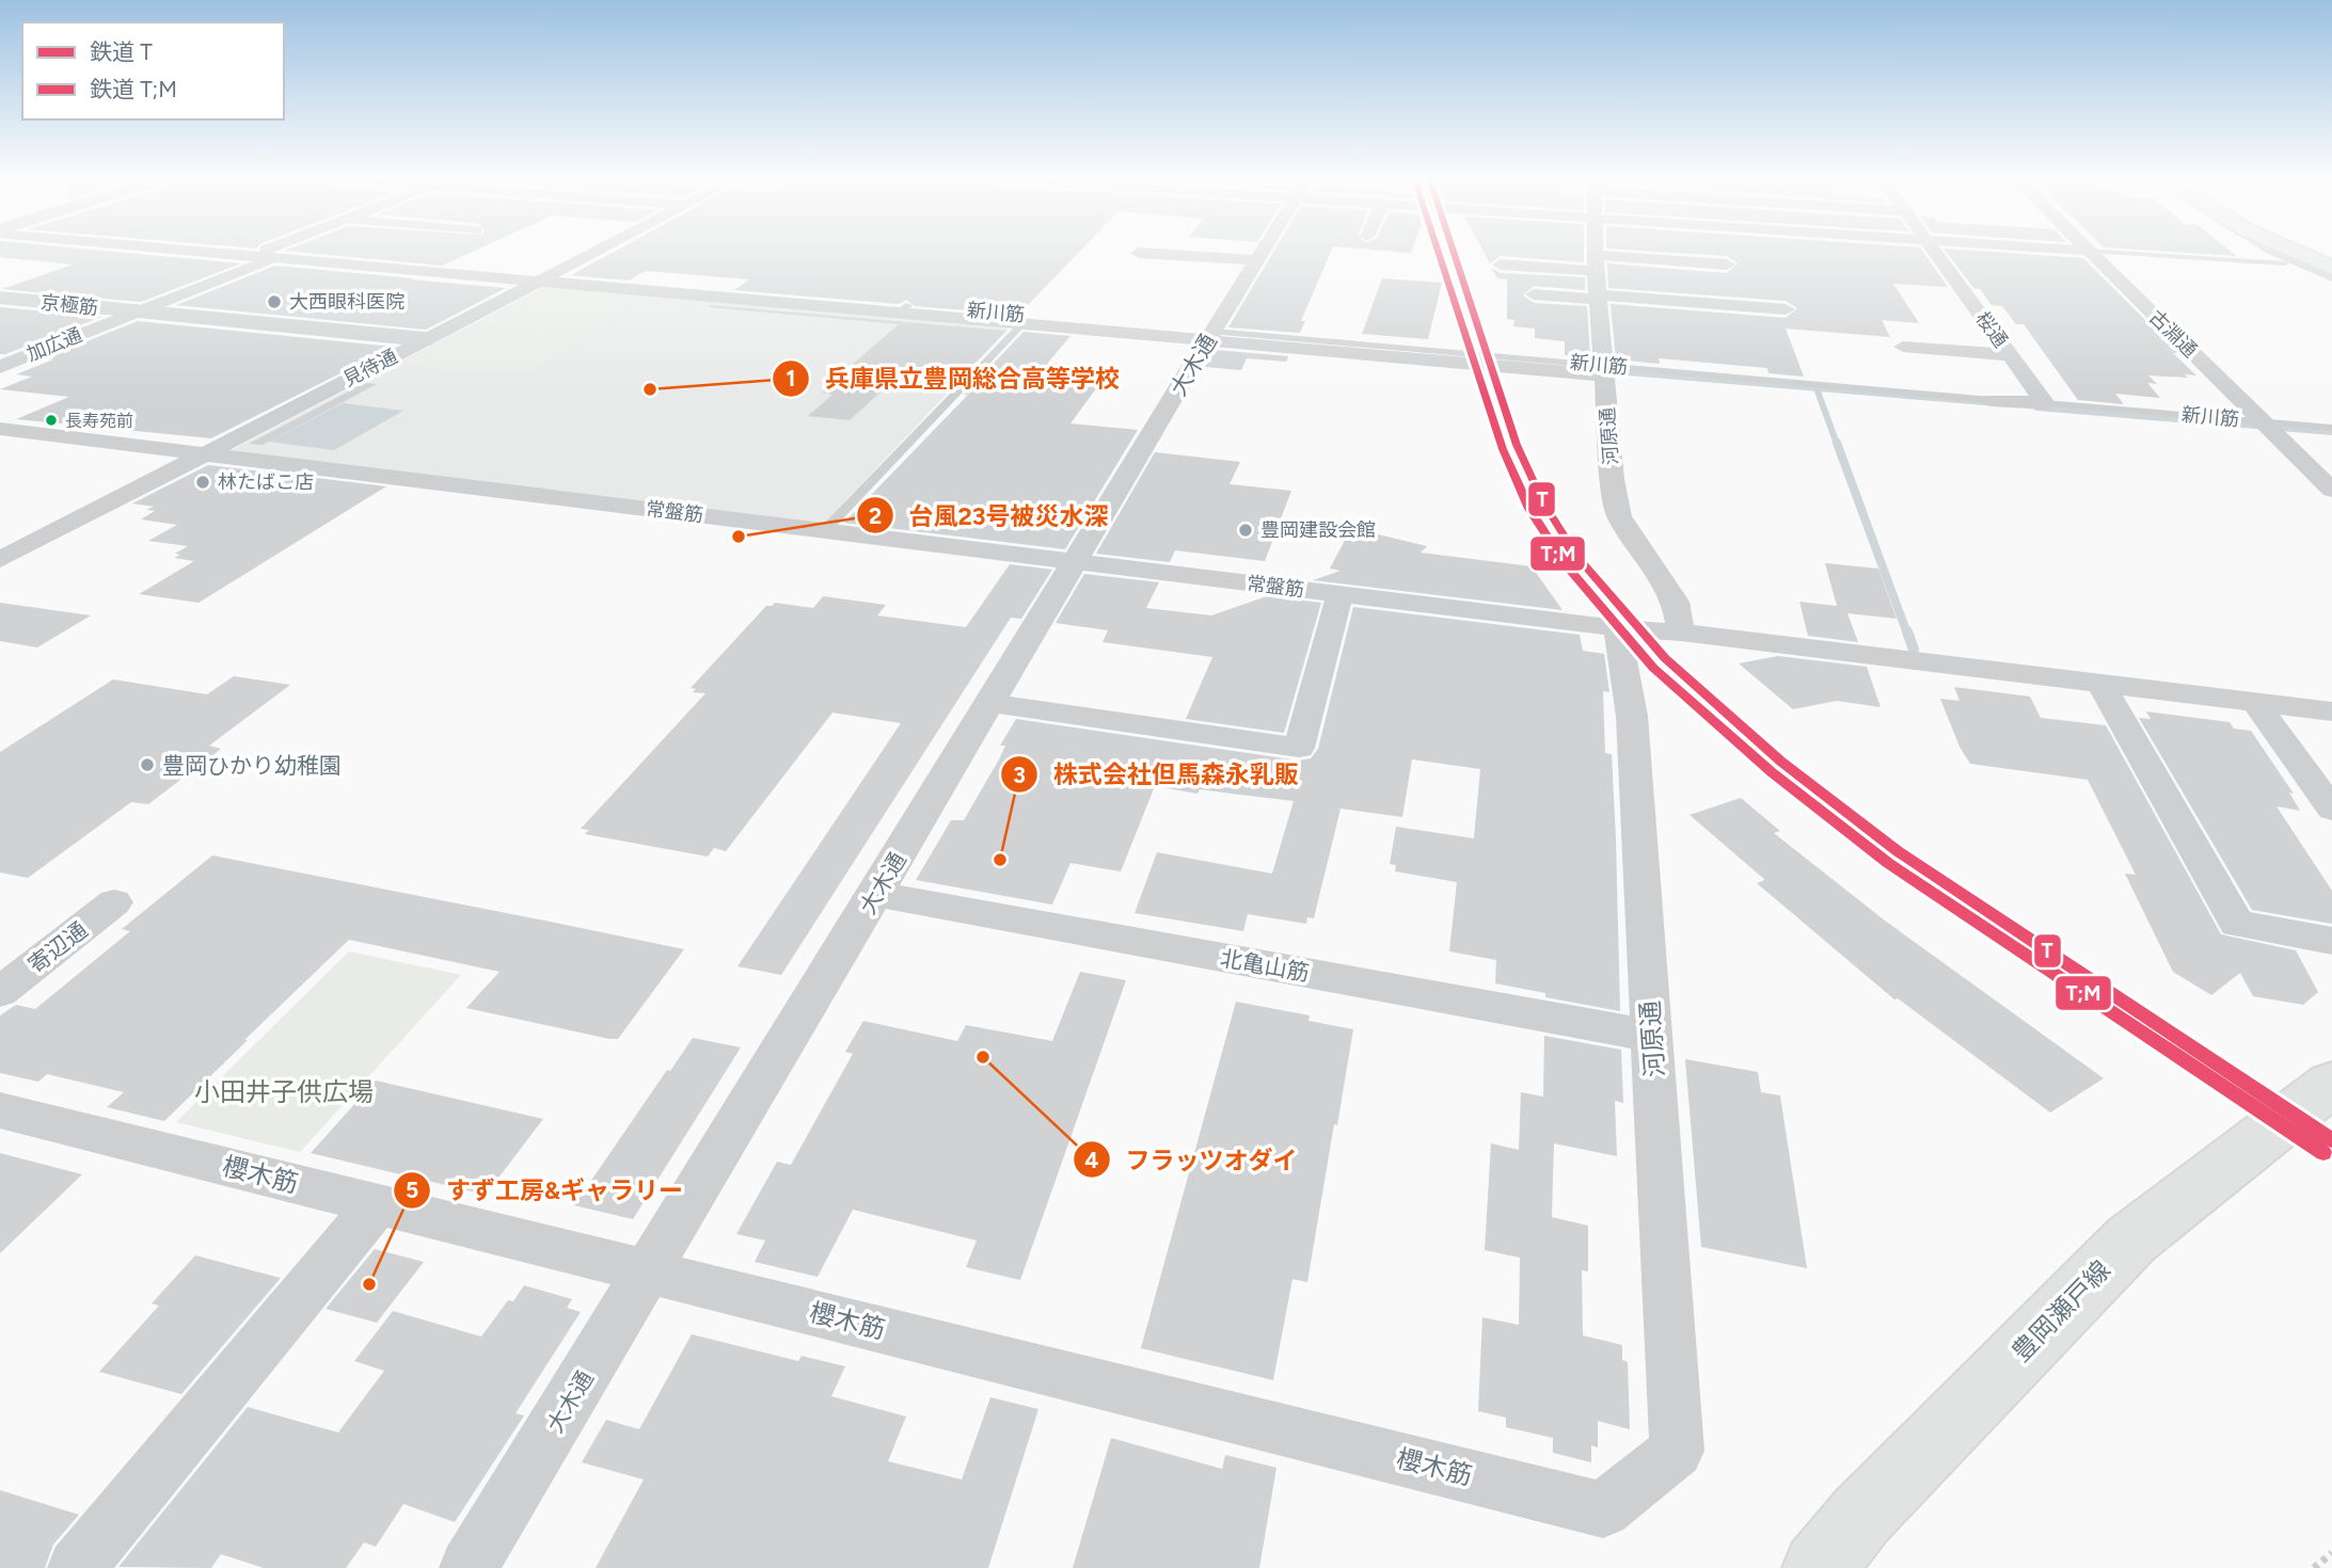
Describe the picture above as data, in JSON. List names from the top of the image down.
{
  "streets": {
    "main road": ["豊岡瀬戸線"],
    "street": [
      "京極筋",
      "新川筋",
      "桜通",
      "古淵通",
      "加広通",
      "大木通",
      "見待通",
      "河原通",
      "常盤筋",
      "寄辺通",
      "北亀山筋",
      "櫻木筋"
    ]
  },
  "crossings": [
    ["京極筋", "加広通"],
    ["京極筋", "見待通"],
    ["新川筋", "桜通"],
    ["新川筋", "古淵通"],
    ["新川筋", "加広通"],
    ["新川筋", "大木通"],
    ["新川筋", "見待通"],
    ["新川筋", "河原通"],
    ["大木通", "常盤筋"],
    ["大木通", "北亀山筋"],
    ["大木通", "櫻木筋"],
    ["見待通", "常盤筋"],
    ["河原通", "常盤筋"],
    ["河原通", "北亀山筋"],
    ["河原通", "櫻木筋"]
  ],
  "parks": ["小田井子供広場"],
  "places": [
    "大西眼科医院",
    "兵庫県立豊岡総合高等学校",
    "長寿苑前",
    "林たばこ店",
    "豊岡建設会館",
    "台風23号被災水深",
    "豊岡ひかり幼稚園",
    "株式会社但馬森永乳販",
    "フラッツオダイ",
    "すず工房&ギャラリー"
  ],
  "lines": ["rail line T", "rail line T;M"],
  "legend": ["鉄道 T", "鉄道 T;M"]
}
